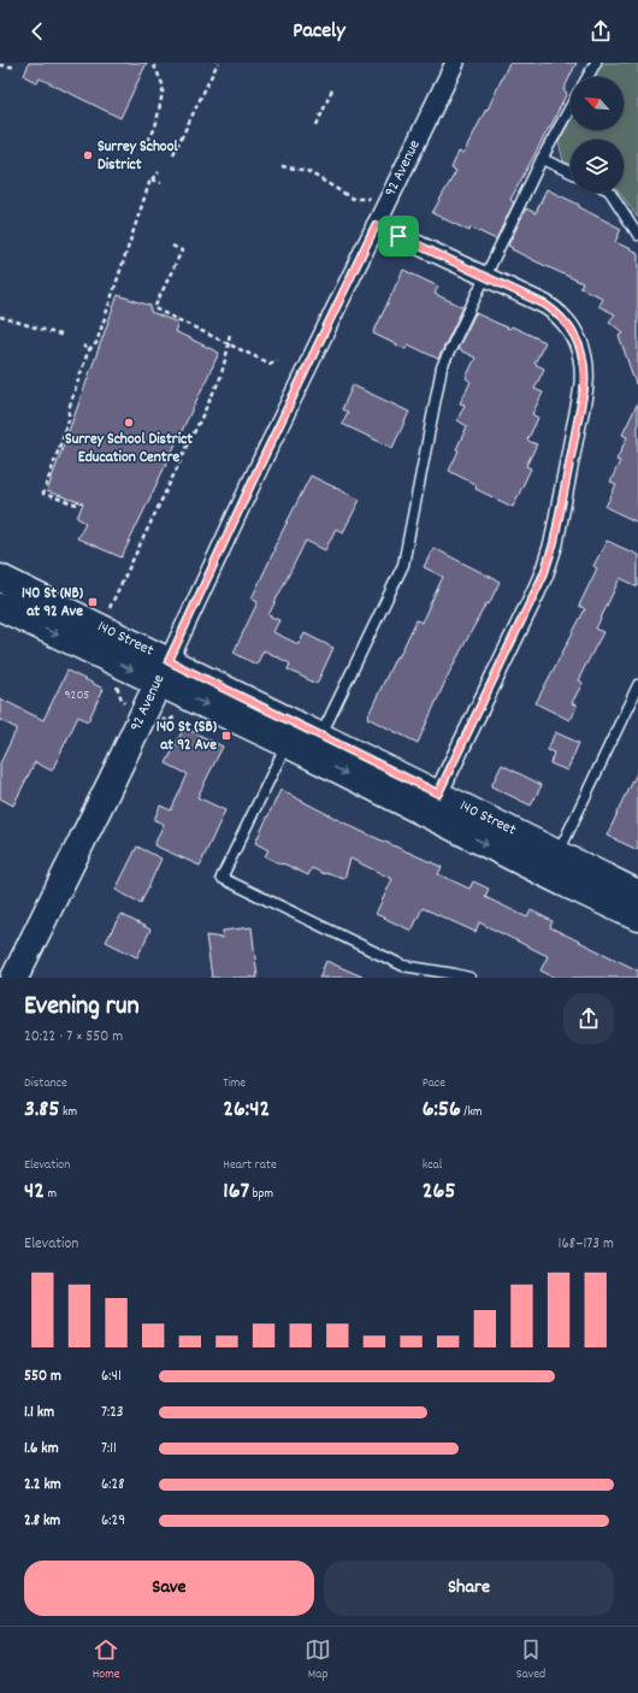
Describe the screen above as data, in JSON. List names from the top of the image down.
{
  "streets": {
    "main road": ["92 Avenue", "140 Street"]
  },
  "crossings": [
    ["92 Avenue", "140 Street"]
  ],
  "places": {
    "other": ["Surrey School District", "Surrey School District Education Centre"],
    "transit": ["140 St (NB) at 92 Ave", "140 St (SB) at 92 Ave"]
  },
  "house_numbers": ["9205"],
  "north": "top left",
  "page": {
    "header": "Pacely",
    "heading": ["Evening run", "20:22 · 7 × 550 m"],
    "stats": [
      ["Distance", "3.85 km"],
      ["Time", "26:42"],
      ["Pace", "6:56 /km"],
      ["Elevation", "42 m"],
      ["Heart rate", "167 bpm"],
      ["kcal", "265"]
    ],
    "chart": ["Elevation", "168–173 m"],
    "list": [
      {
        "name": "550 m",
        "note": "6:41"
      },
      {
        "name": "1.1 km",
        "note": "7:23"
      },
      {
        "name": "1.6 km",
        "note": "7:11"
      },
      {
        "name": "2.2 km",
        "note": "6:28"
      },
      {
        "name": "2.8 km",
        "note": "6:29"
      }
    ],
    "buttons": ["Save", "Share"],
    "tabs": ["Home", "Map", "Saved"]
  }
}
